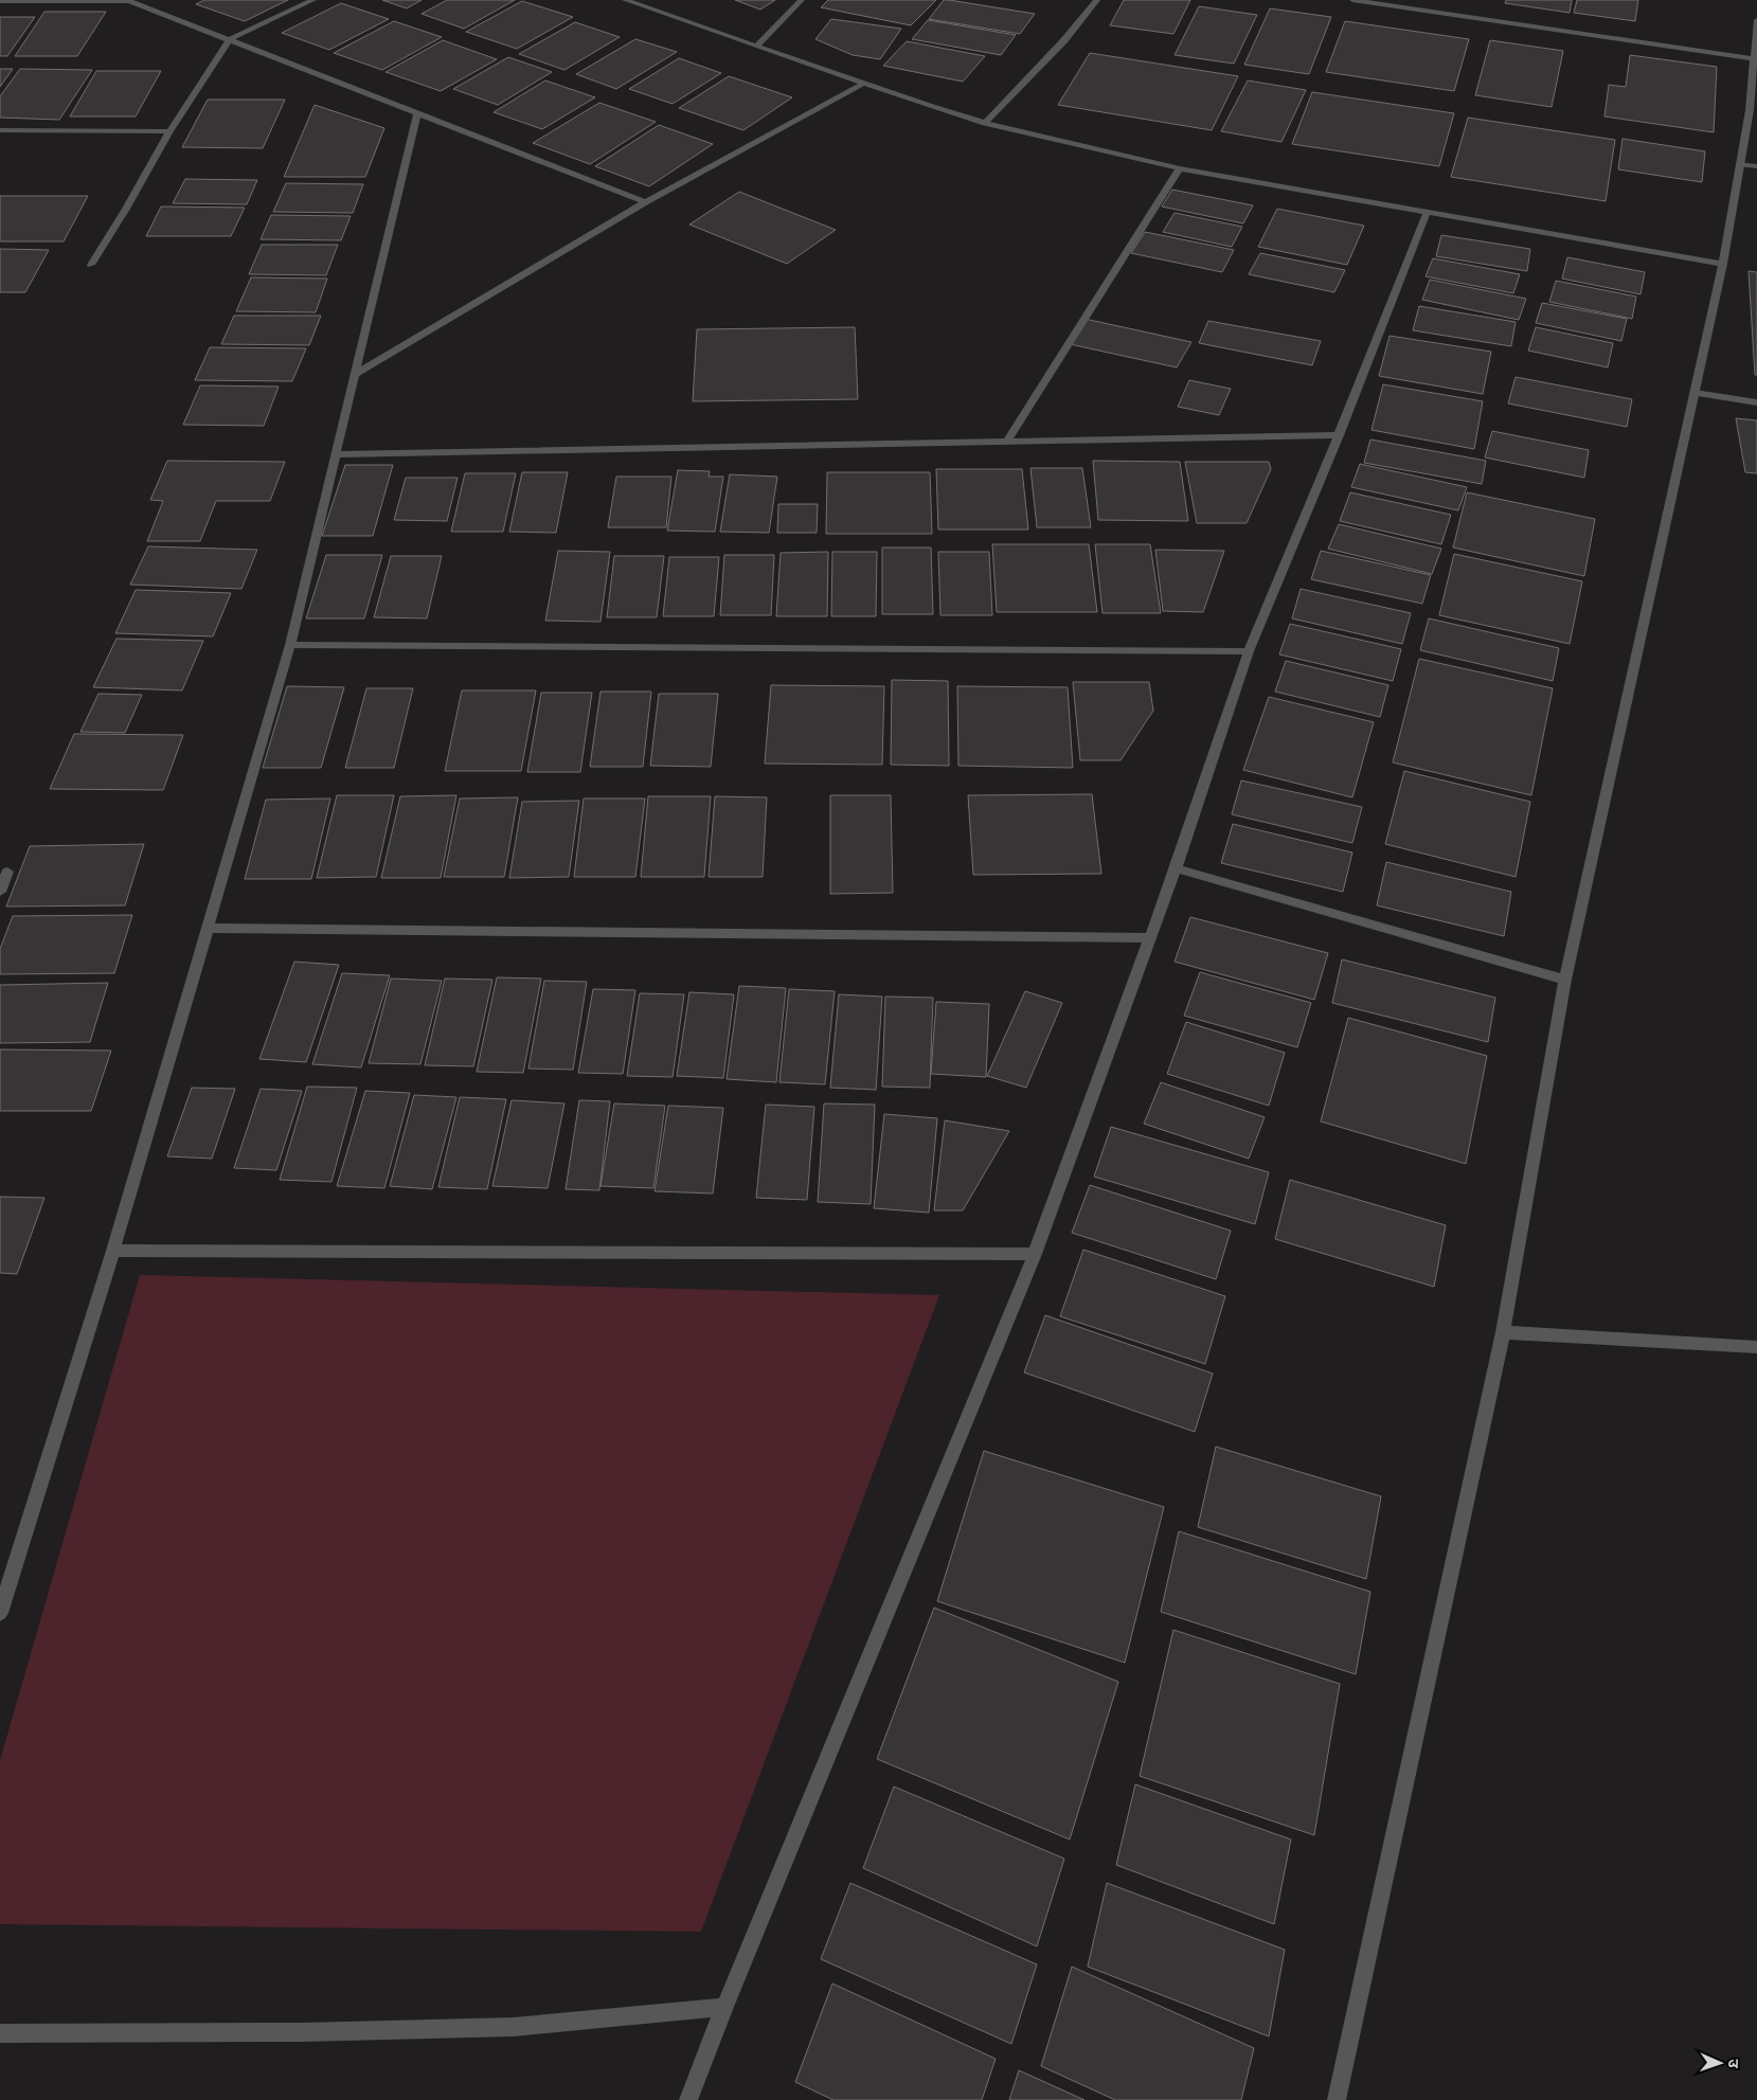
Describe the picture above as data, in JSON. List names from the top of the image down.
{
  "north": "right"
}
